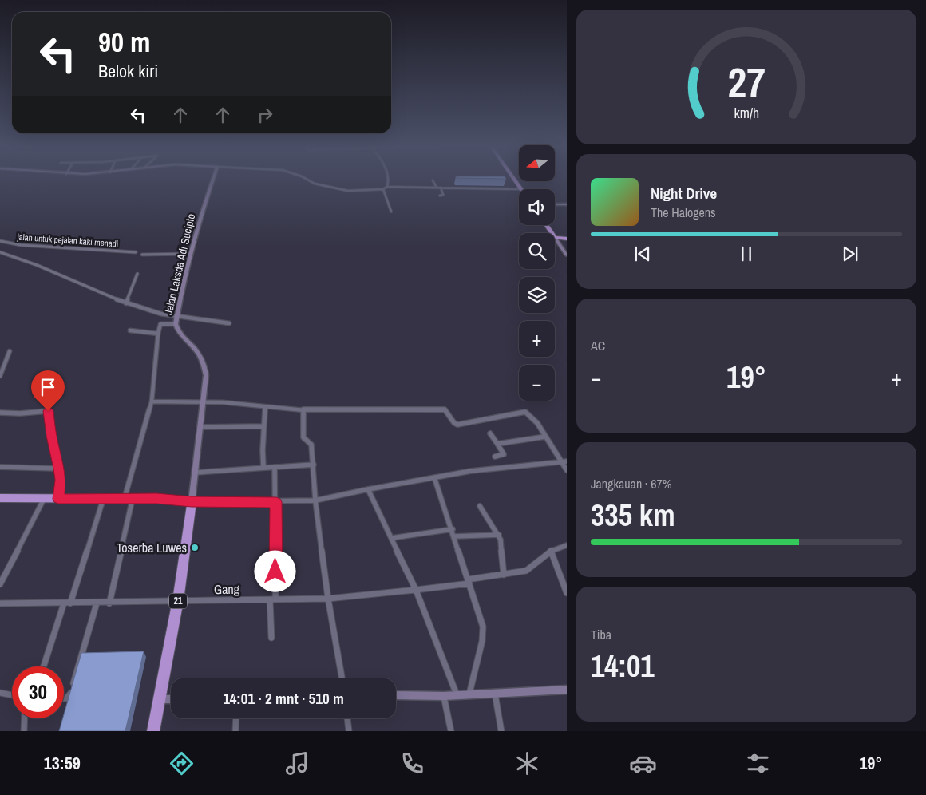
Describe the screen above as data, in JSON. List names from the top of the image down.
{
  "streets": {
    "highway": ["21"],
    "street": ["jalan untuk pejalan kaki menadi", "Jalan Laksda Adi Sucipto", "Gang"]
  },
  "crossings": [
    ["Jalan Laksda Adi Sucipto", "21"],
    ["Gang", "21"]
  ],
  "places": ["Toserba Luwes"],
  "north": "left",
  "page": {
    "turn": ["90 m", "Belok kiri"],
    "map_buttons": ["+", "−"],
    "song": ["Night Drive", "The Halogens"],
    "tile": [
      "AC",
      ["Jangkauan · 67%", "335 km"],
      ["Tiba", "14:01"]
    ],
    "heat": ["−", "19°", "+"],
    "limit": "30",
    "trip": "14:01 · 2 mnt · 510 m",
    "tabs": ["13:59", "19°"],
    "gauge": ["27", "km/h"]
  }
}
